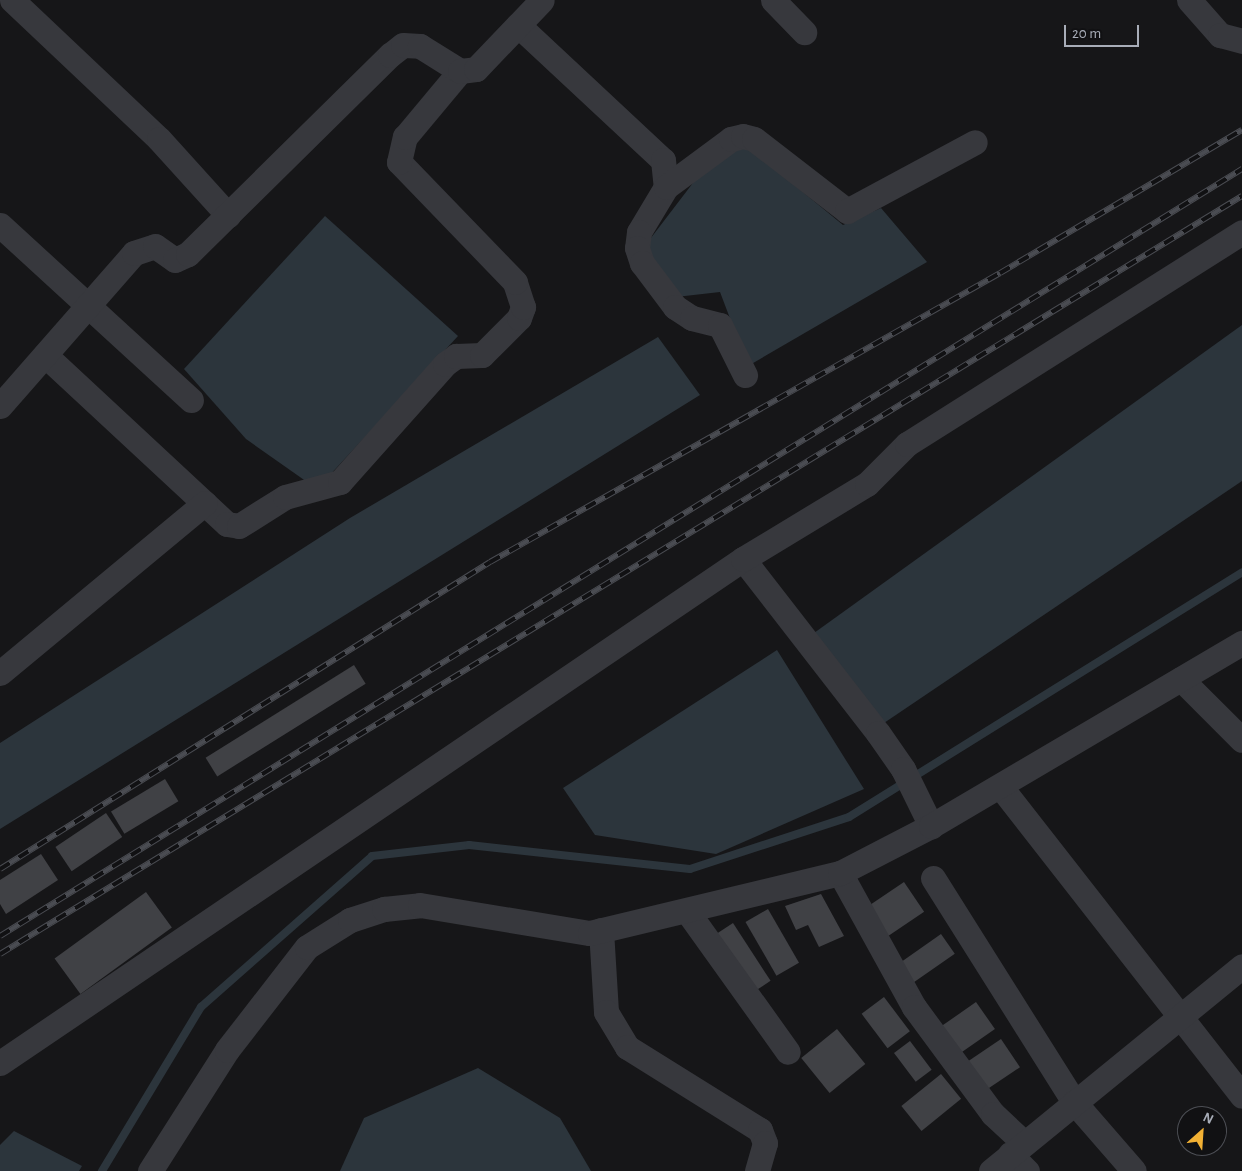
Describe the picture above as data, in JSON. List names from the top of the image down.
{
  "scale_bar": "20 m",
  "north": "top right"
}
